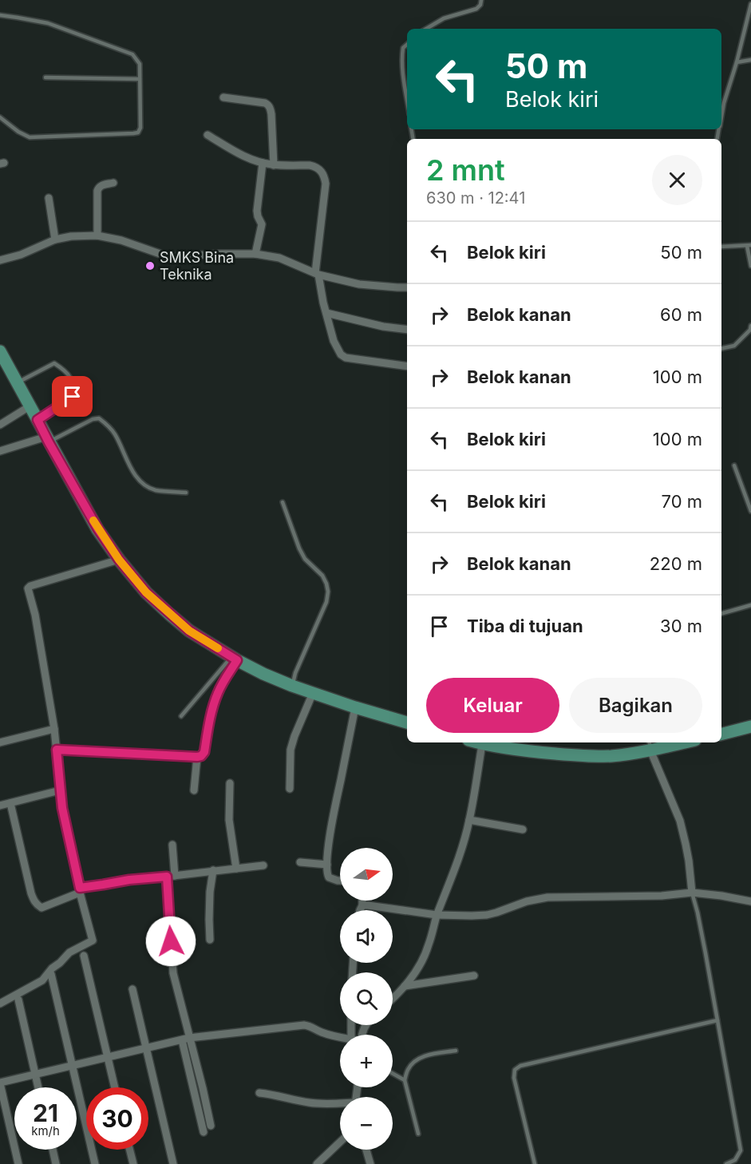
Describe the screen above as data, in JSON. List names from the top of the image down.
{
  "places": ["SMKS Bina Teknika"],
  "north": "right",
  "page": {
    "turn": ["50 m", "Belok kiri"],
    "heading": ["2 mnt", "630 m · 12:41"],
    "list": [
      {
        "name": "Belok kiri",
        "value": "50 m"
      },
      {
        "name": "Belok kanan",
        "value": "60 m"
      },
      {
        "name": "Belok kanan",
        "value": "100 m"
      },
      {
        "name": "Belok kiri",
        "value": "100 m"
      },
      {
        "name": "Belok kiri",
        "value": "70 m"
      },
      {
        "name": "Belok kanan",
        "value": "220 m"
      },
      {
        "name": "Tiba di tujuan",
        "value": "30 m"
      }
    ],
    "buttons": ["Keluar", "Bagikan"],
    "map_buttons": ["+", "−"],
    "speed": "21 km/h",
    "limit": "30"
  }
}
